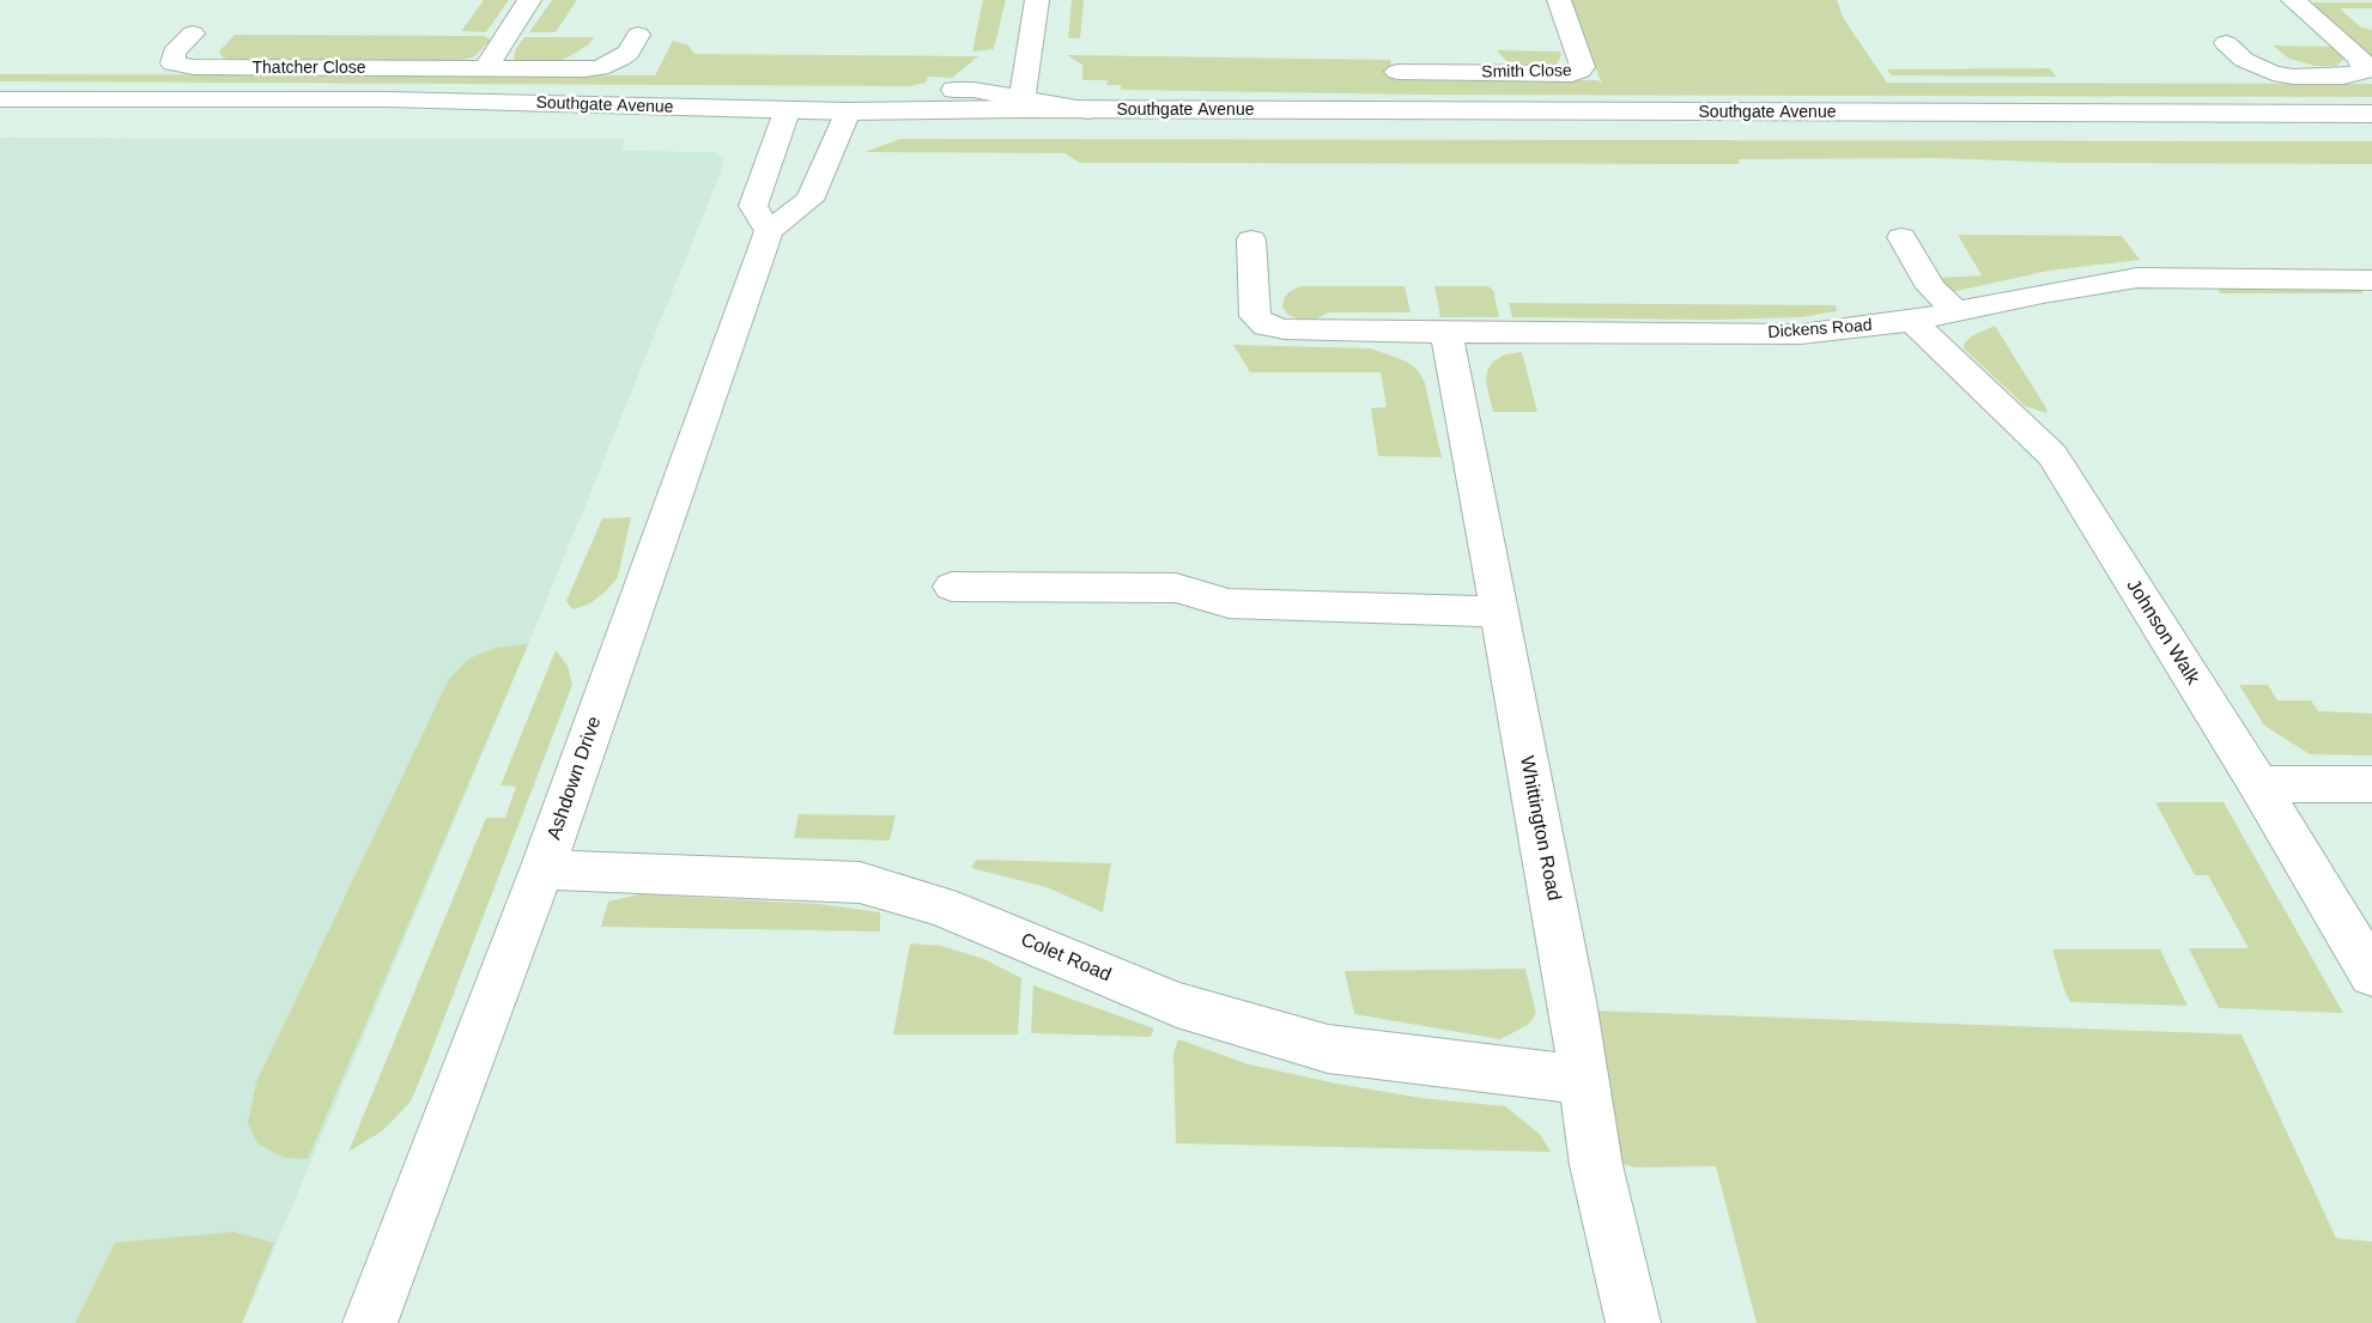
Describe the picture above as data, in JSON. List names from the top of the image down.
{
  "streets": {
    "street": [
      "Thatcher Close",
      "Smith Close",
      "Southgate Avenue",
      "Dickens Road",
      "Johnson Walk",
      "Ashdown Drive",
      "Whittington Road",
      "Colet Road"
    ]
  },
  "crossings": [
    ["Dickens Road", "Johnson Walk"],
    ["Dickens Road", "Whittington Road"],
    ["Ashdown Drive", "Colet Road"],
    ["Whittington Road", "Colet Road"]
  ]
}
